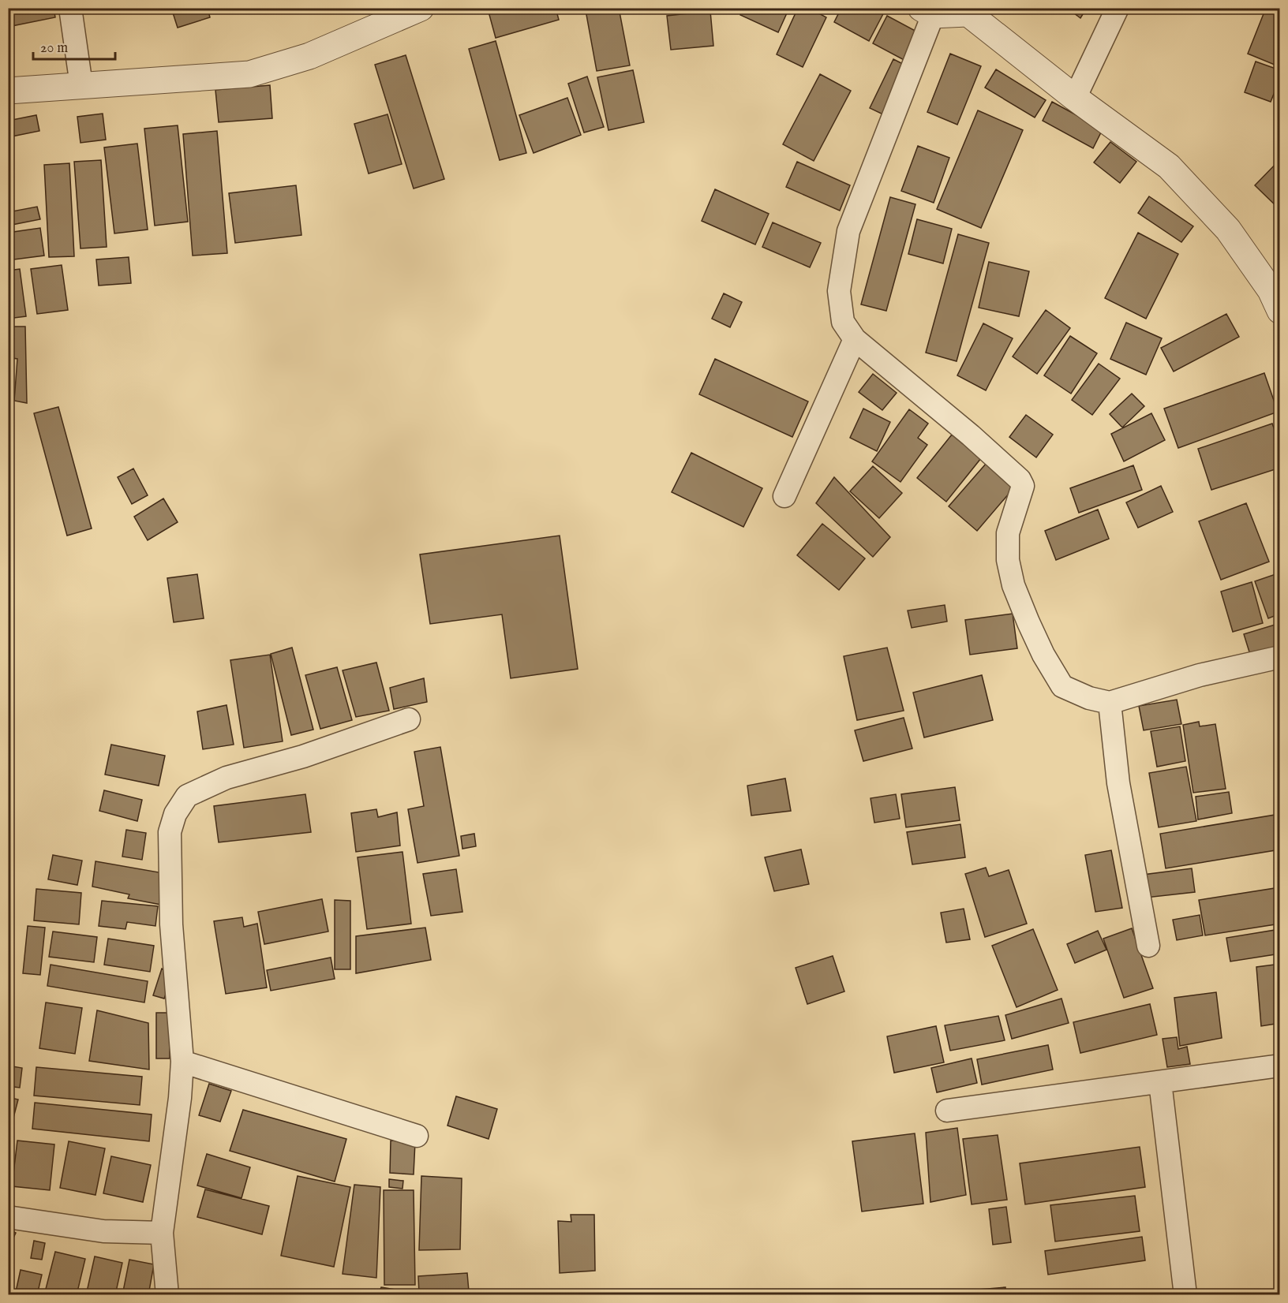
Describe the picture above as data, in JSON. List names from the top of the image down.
{
  "scale_bar": "20 m"
}
